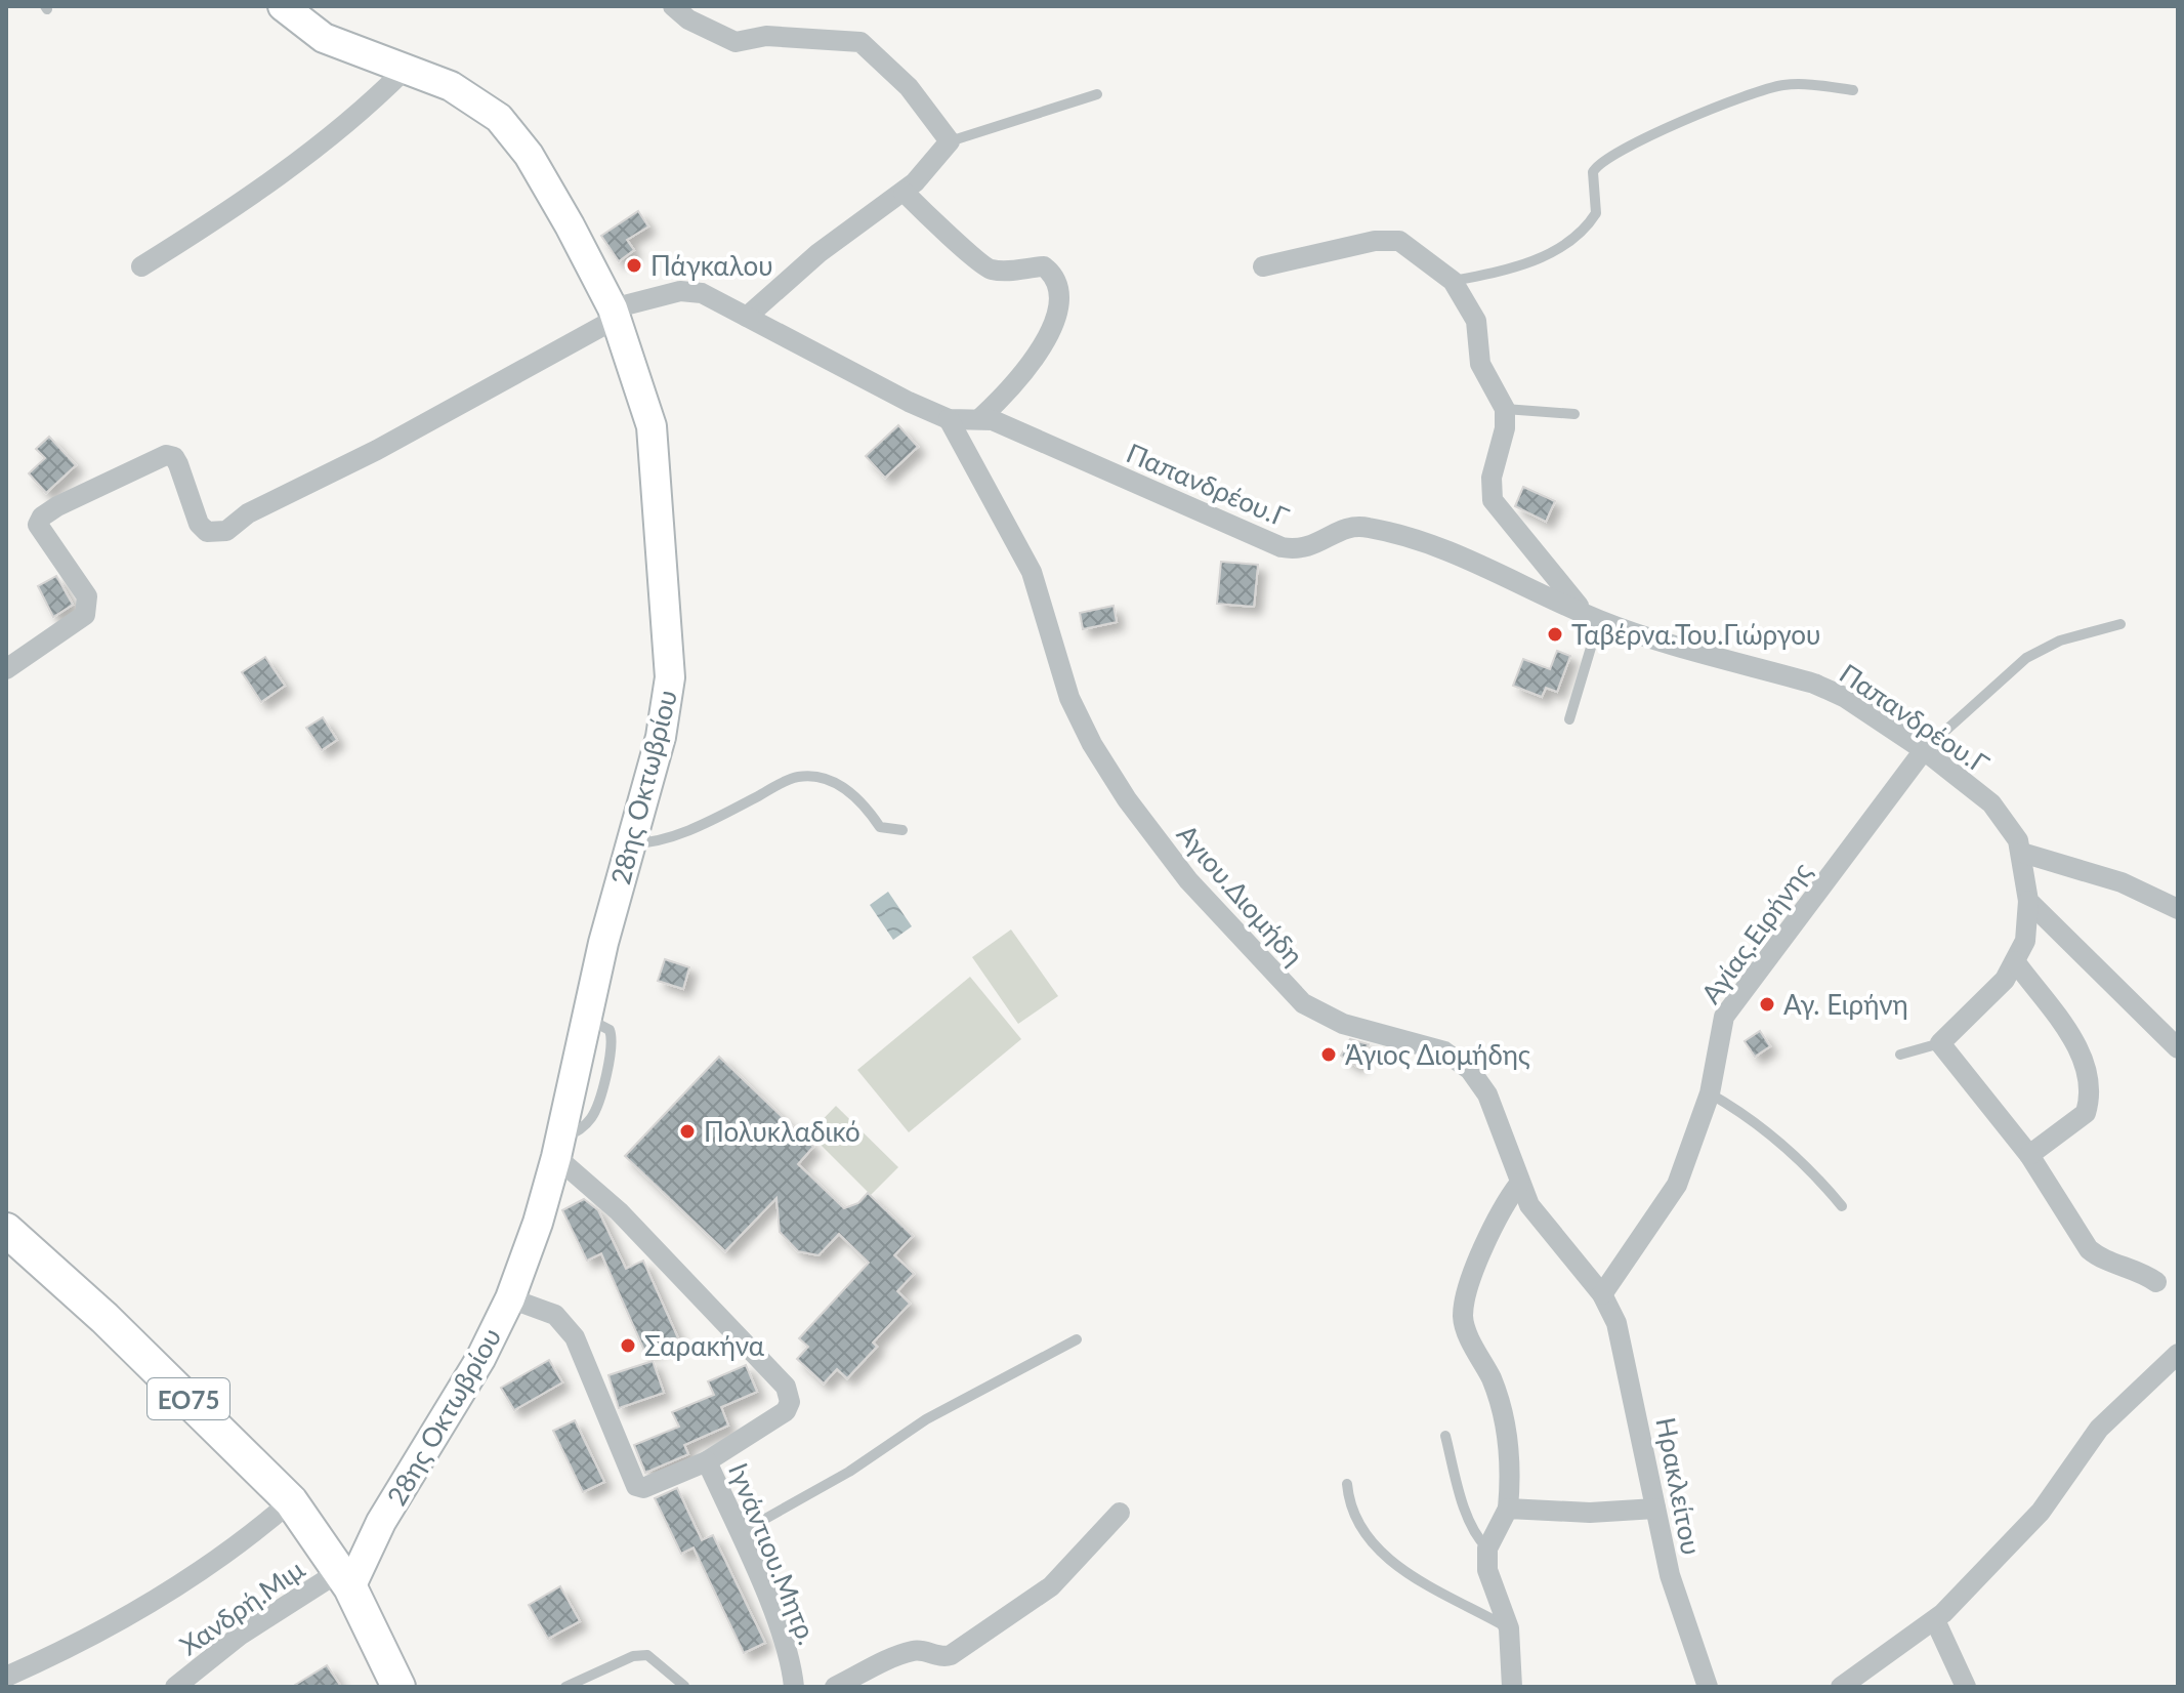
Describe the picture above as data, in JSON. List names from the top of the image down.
{
  "streets": {
    "main road": ["28ης Οκτωβρίου", "ΕΟ75"],
    "street": [
      "Παπανδρέου.Γ",
      "Αγιου.Διομήδη",
      "Αγίας.Ειρήνης",
      "Ηρακλείτου",
      "Ιγνάντιου.Μητρ.",
      "Χανδρή.Μιμ"
    ]
  },
  "crossings": [
    ["Παπανδρέου.Γ", "28ης Οκτωβρίου"],
    ["Παπανδρέου.Γ", "Αγιου.Διομήδη"],
    ["Παπανδρέου.Γ", "Αγίας.Ειρήνης"],
    ["28ης Οκτωβρίου", "ΕΟ75"],
    ["28ης Οκτωβρίου", "Ιγνάντιου.Μητρ."],
    ["28ης Οκτωβρίου", "Χανδρή.Μιμ"],
    ["Αγιου.Διομήδη", "Αγίας.Ειρήνης"],
    ["Αγιου.Διομήδη", "Ηρακλείτου"],
    ["Αγίας.Ειρήνης", "Ηρακλείτου"],
    ["ΕΟ75", "Χανδρή.Μιμ"]
  ],
  "places": [
    "Πάγκαλου",
    "Ταβέρνα.Του.Γιώργου",
    "Αγ. Ειρήνη",
    "Άγιος Διομήδης",
    "Πολυκλαδικό",
    "Σαρακήνα"
  ]
}
